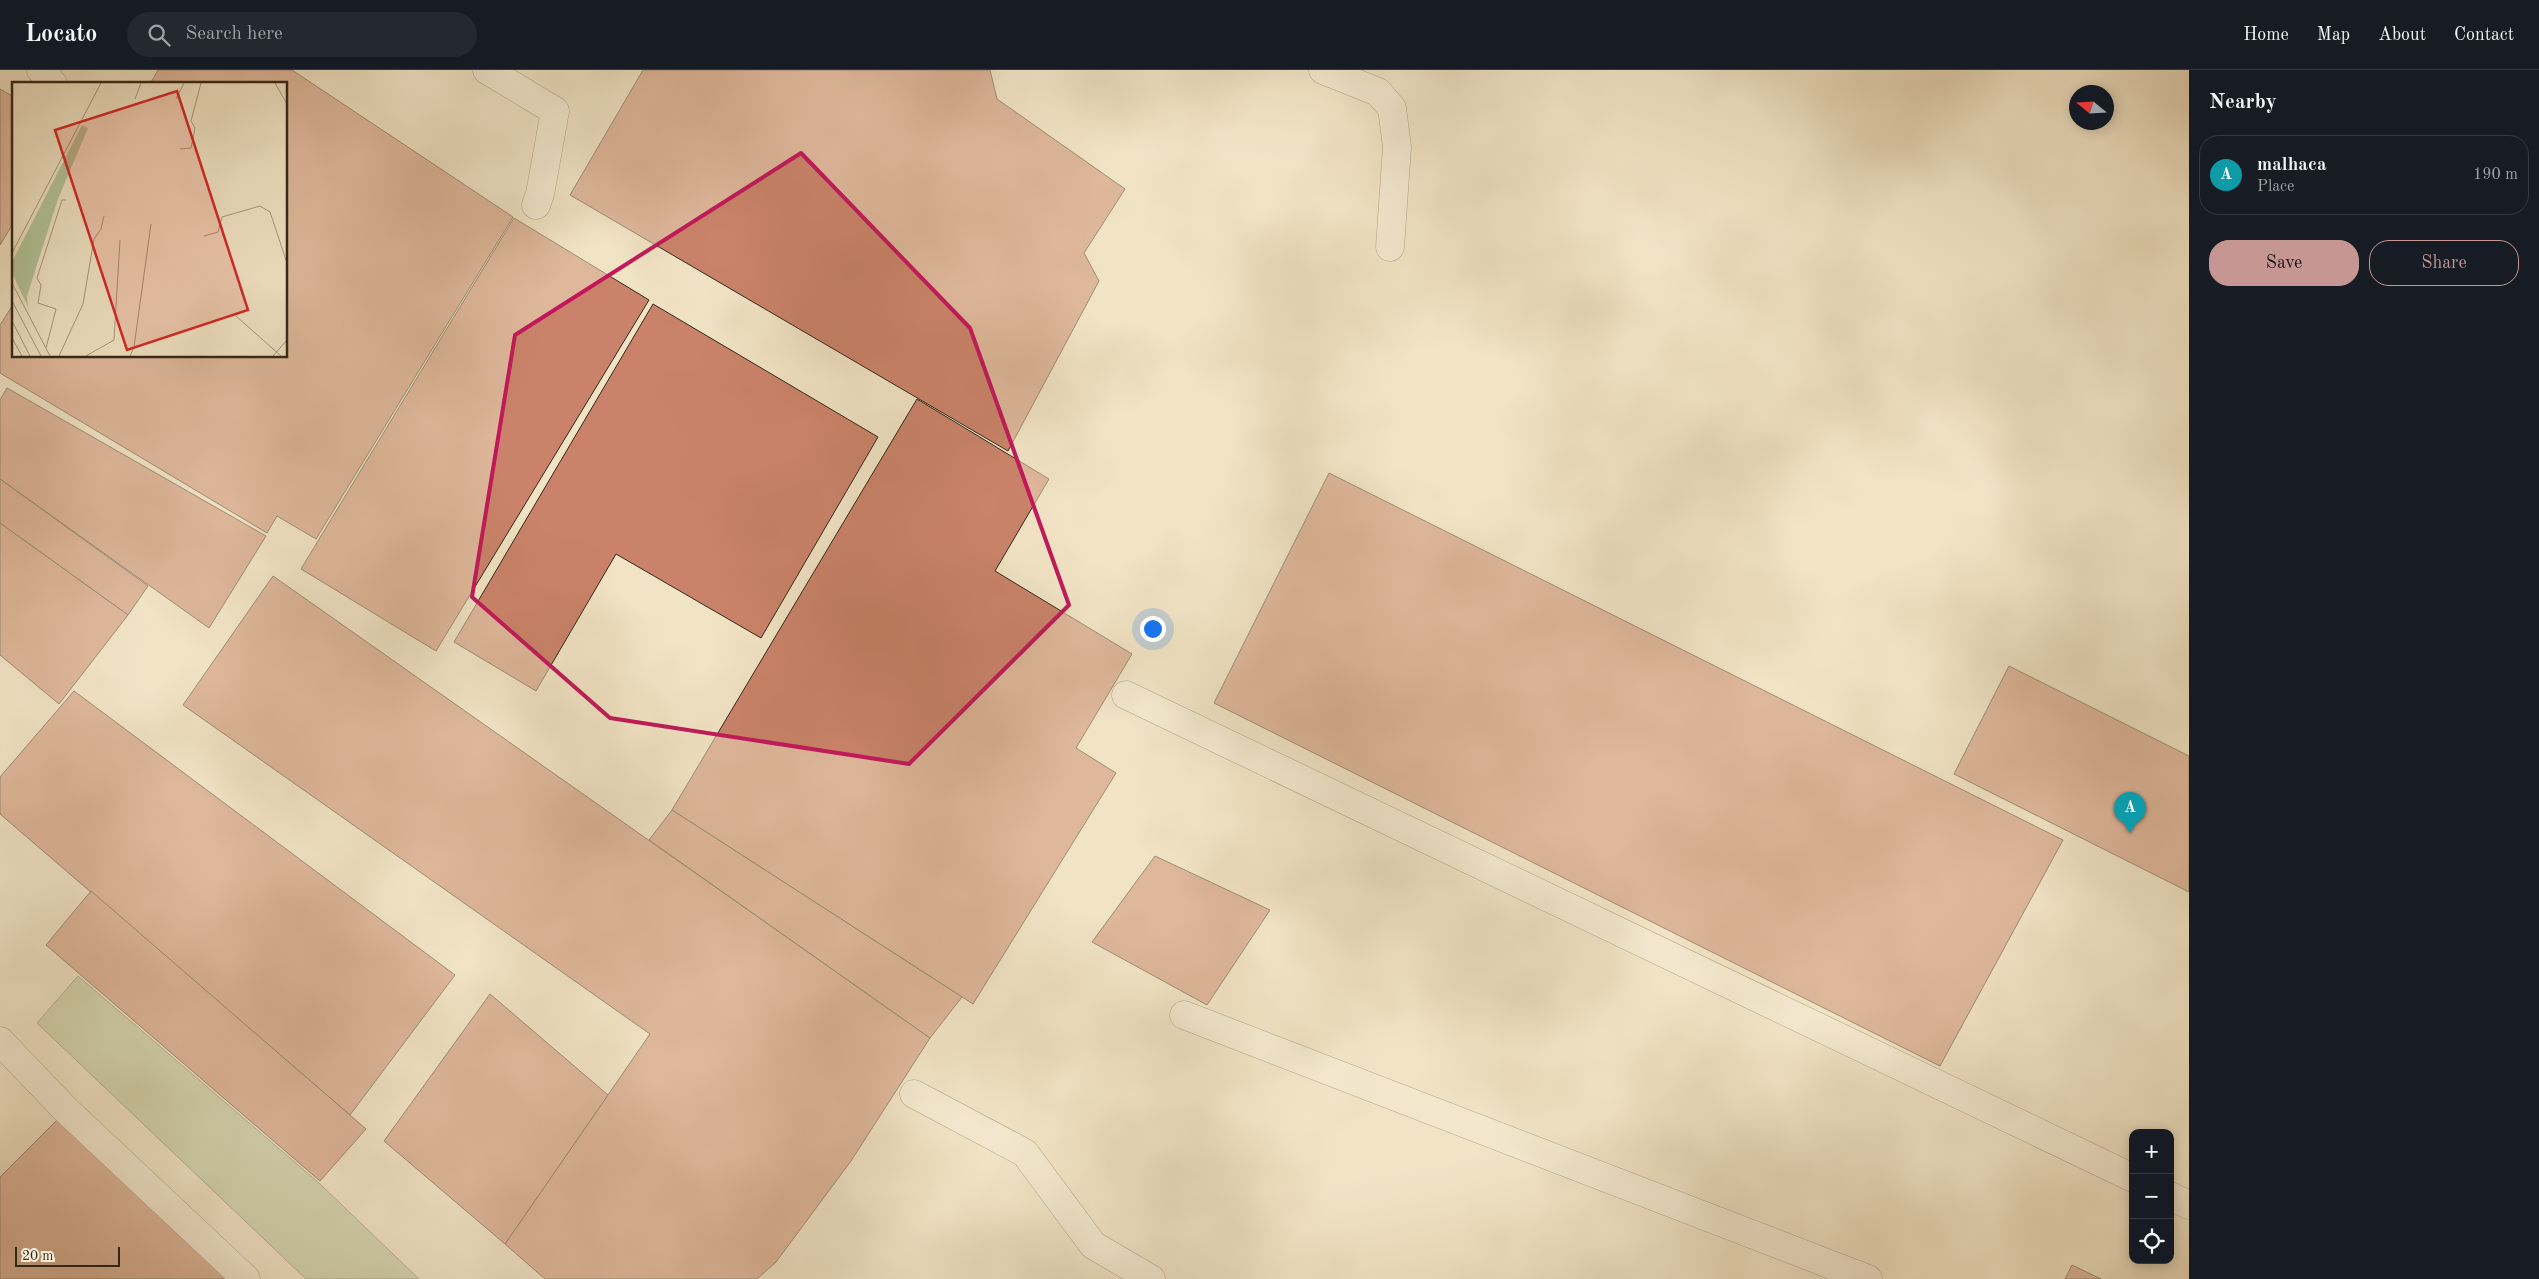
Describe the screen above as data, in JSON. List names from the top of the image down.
{
  "scale_bar": "20 m",
  "north": "left",
  "page": {
    "header": "Locato",
    "search": "Search here",
    "nav": [
      "Home",
      "Map",
      "About",
      "Contact"
    ],
    "heading": "Nearby",
    "list": [
      {
        "mark": "A",
        "name": "malhaca",
        "note": "Place",
        "value": "190 m"
      }
    ],
    "buttons": ["Save", "Share"],
    "pins": "A",
    "map_buttons": ["+", "−"],
    "scale": "20 m"
  }
}
